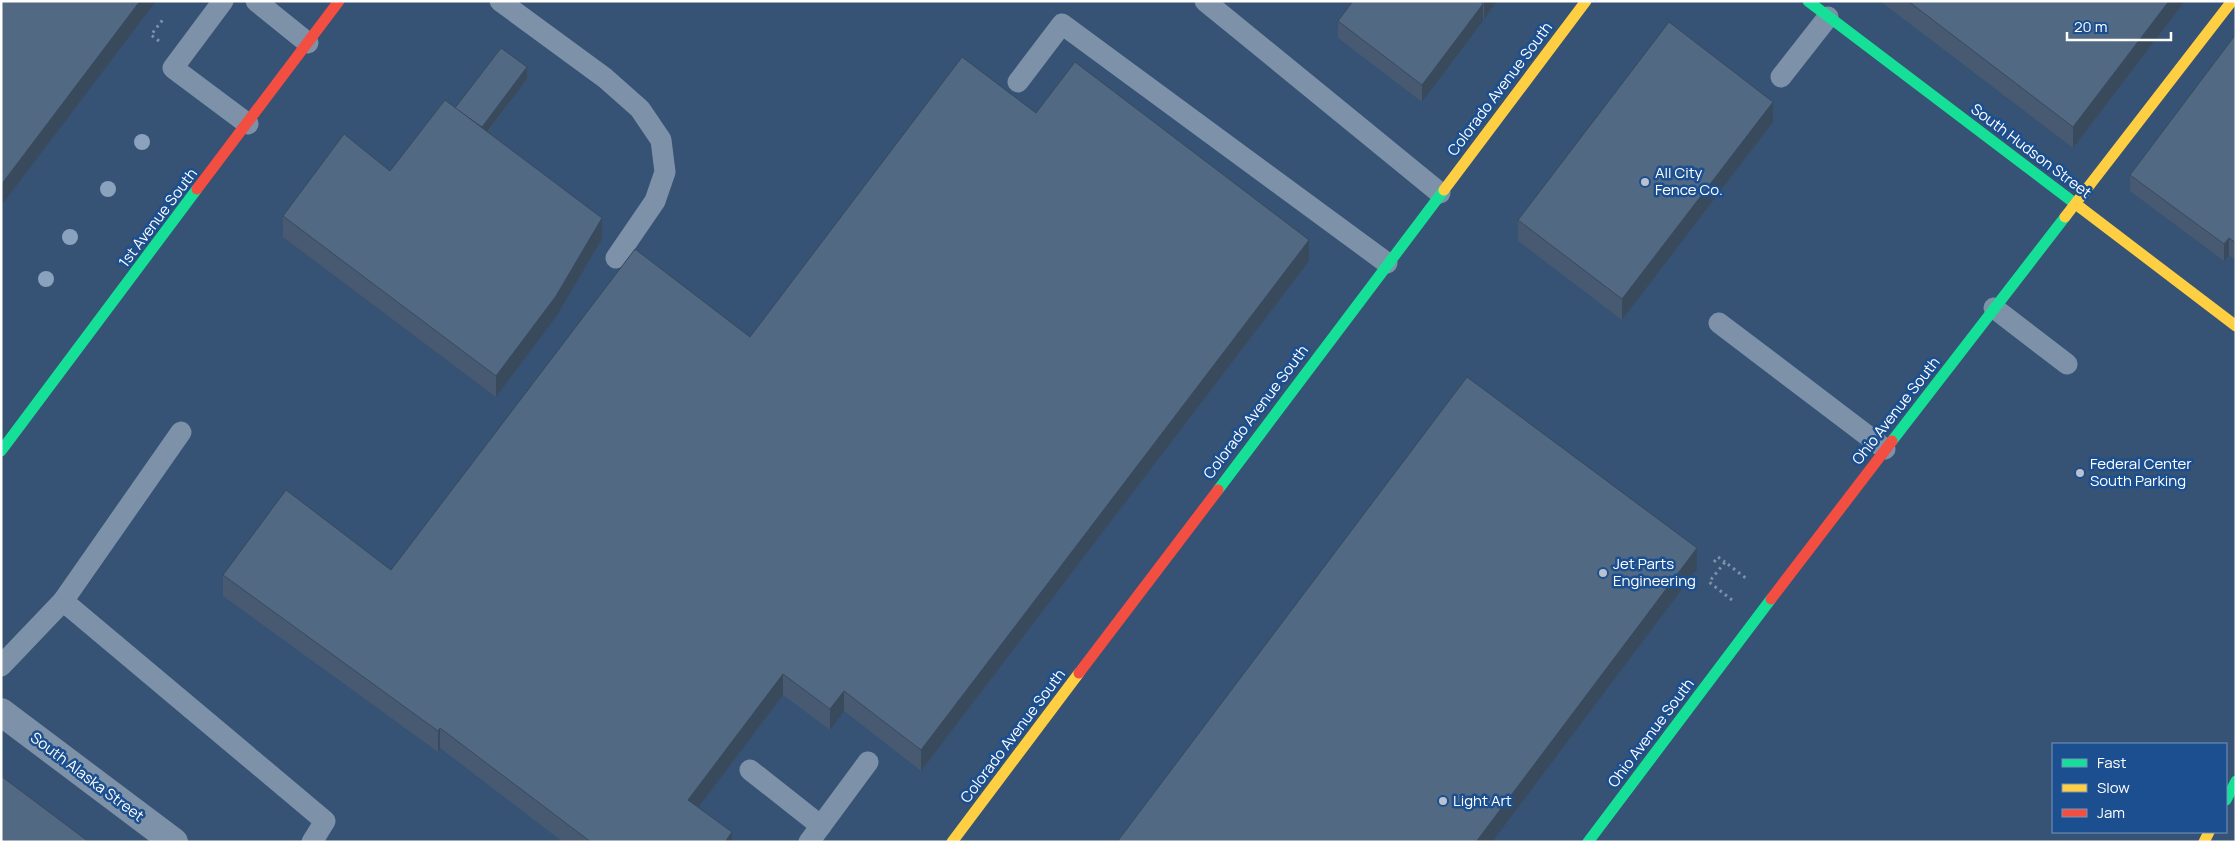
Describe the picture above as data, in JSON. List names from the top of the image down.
{
  "streets": {
    "main road": [
      "Colorado Avenue South",
      "South Hudson Street",
      "1st Avenue South",
      "Ohio Avenue South"
    ],
    "street": ["South Alaska Street"]
  },
  "crossings": [
    ["South Hudson Street", "Ohio Avenue South"]
  ],
  "places": [
    "All City Fence Co.",
    "Federal Center South Parking",
    "Jet Parts Engineering",
    "Light Art"
  ],
  "legend": ["Fast", "Slow", "Jam"],
  "scale_bar": "20 m"
}
